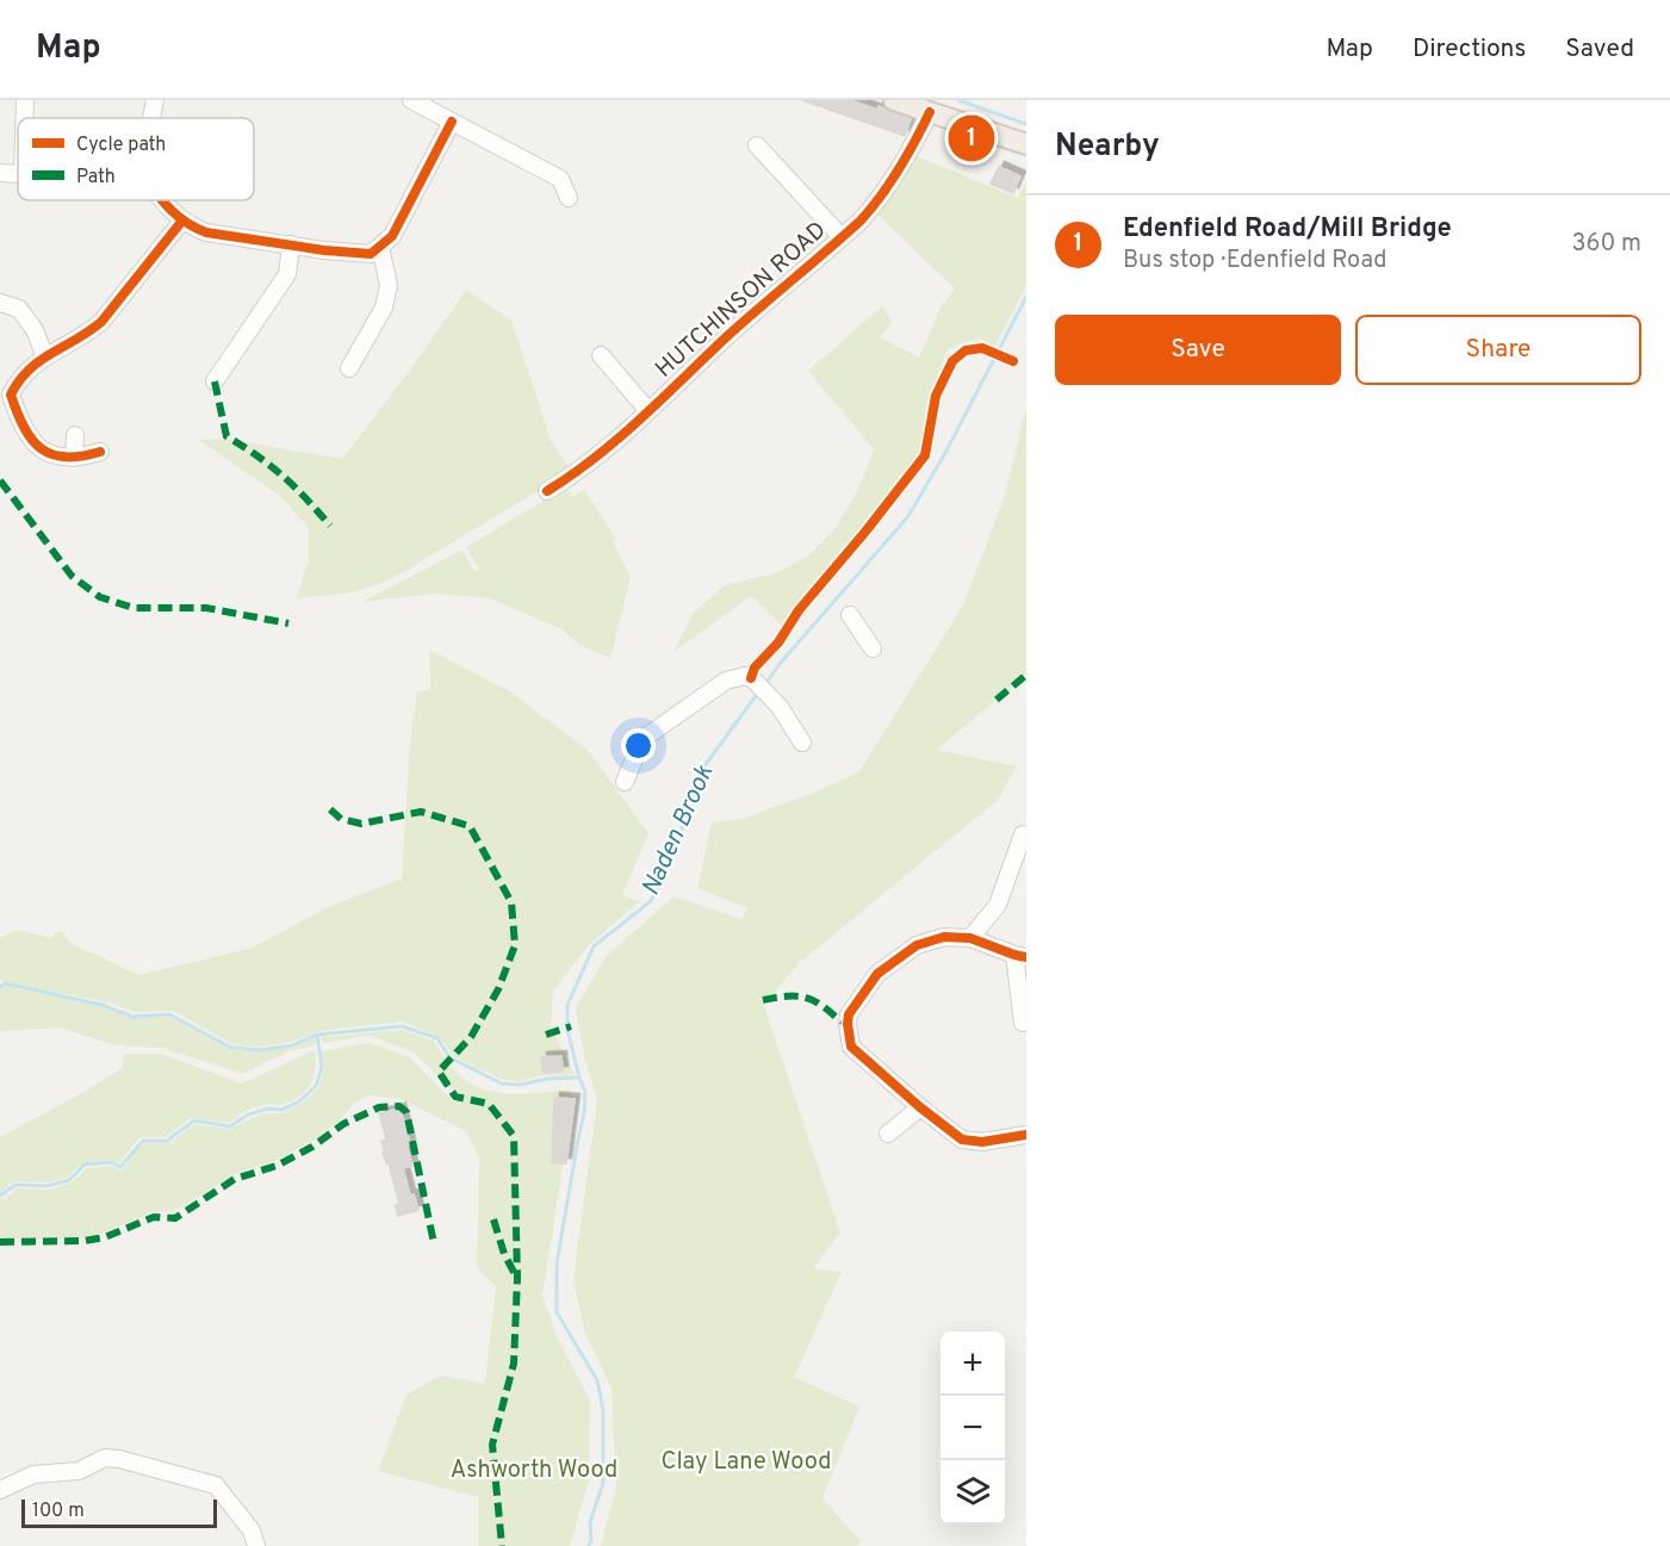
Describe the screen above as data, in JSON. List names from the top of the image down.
{
  "streets": {
    "street": ["HUTCHINSON ROAD"]
  },
  "water": ["Naden Brook"],
  "parks": ["Clay Lane Wood", "Ashworth Wood"],
  "legend": ["Cycle path", "Path"],
  "scale_bar": "100 m",
  "page": {
    "header": "Map",
    "nav": ["Map", "Directions", "Saved"],
    "heading": "Nearby",
    "pins": "1",
    "list": [
      {
        "mark": "1",
        "name": "Edenfield Road/Mill Bridge",
        "note": "Bus stop · Edenfield Road",
        "value": "360 m"
      }
    ],
    "buttons": ["Save", "Share"],
    "map_buttons": ["+", "−"],
    "scale": "100 m"
  }
}
